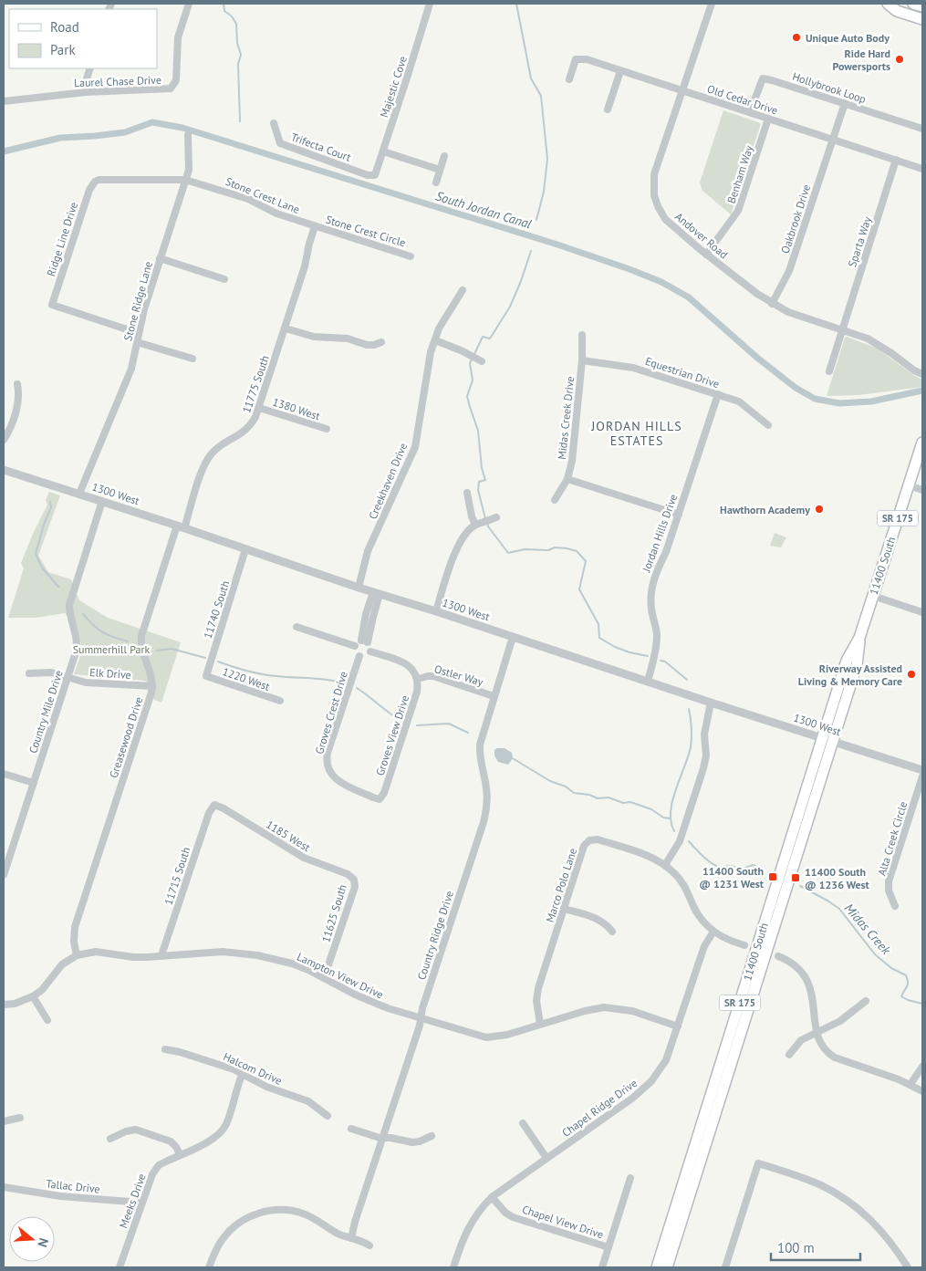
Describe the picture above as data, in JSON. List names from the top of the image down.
{
  "streets": {
    "main road": ["SR 175", "11400 South"],
    "street": [
      "Laurel Chase Drive",
      "Majestic Cove",
      "Hollybrook Loop",
      "Old Cedar Drive",
      "Trifecta Court",
      "Benham Way",
      "Stone Crest Lane",
      "Oakbrook Drive",
      "Stone Crest Circle",
      "Andover Road",
      "Ridge Line Drive",
      "Sparta Way",
      "Stone Ridge Lane",
      "Equestrian Drive",
      "11775 South",
      "1380 West",
      "Midas Creek Drive",
      "Creekhaven Drive",
      "1300 West",
      "Jordan Hills Drive",
      "11740 South",
      "Elk Drive",
      "Ostler Way",
      "1220 West",
      "Country Mile Drive",
      "Groves Crest Drive",
      "Groves View Drive",
      "Greasewood Drive",
      "1185 West",
      "Alta Creek Circle",
      "11715 South",
      "Marco Polo Lane",
      "11625 South",
      "Country Ridge Drive",
      "Lampton View Drive",
      "Halcom Drive",
      "Chapel Ridge Drive",
      "Tallac Drive",
      "Meeks Drive",
      "Chapel View Drive"
    ]
  },
  "crossings": [
    ["Majestic Cove", "Trifecta Court"],
    ["Hollybrook Loop", "Old Cedar Drive"],
    ["Hollybrook Loop", "Oakbrook Drive"],
    ["Old Cedar Drive", "Benham Way"],
    ["Old Cedar Drive", "Oakbrook Drive"],
    ["Old Cedar Drive", "Andover Road"],
    ["Old Cedar Drive", "Sparta Way"],
    ["Benham Way", "Andover Road"],
    ["Stone Crest Lane", "Stone Crest Circle"],
    ["Stone Crest Lane", "Ridge Line Drive"],
    ["Stone Crest Lane", "Stone Ridge Lane"],
    ["Stone Crest Lane", "11775 South"],
    ["Oakbrook Drive", "Andover Road"],
    ["Stone Crest Circle", "11775 South"],
    ["Andover Road", "Sparta Way"],
    ["Ridge Line Drive", "Stone Ridge Lane"],
    ["Stone Ridge Lane", "1300 West"],
    ["Equestrian Drive", "Midas Creek Drive"],
    ["Equestrian Drive", "Jordan Hills Drive"],
    ["11775 South", "1380 West"],
    ["11775 South", "1300 West"],
    ["11775 South", "Greasewood Drive"],
    ["Creekhaven Drive", "1300 West"],
    ["1300 West", "Jordan Hills Drive"],
    ["1300 West", "11400 South"],
    ["1300 West", "11740 South"],
    ["1300 West", "Country Mile Drive"],
    ["1300 West", "Greasewood Drive"],
    ["1300 West", "Country Ridge Drive"],
    ["11740 South", "1220 West"],
    ["Elk Drive", "Country Mile Drive"],
    ["Elk Drive", "Greasewood Drive"],
    ["Ostler Way", "Groves View Drive"],
    ["Ostler Way", "Country Ridge Drive"],
    ["Groves Crest Drive", "Groves View Drive"],
    ["Greasewood Drive", "Lampton View Drive"],
    ["1185 West", "11715 South"],
    ["1185 West", "11625 South"],
    ["11715 South", "Lampton View Drive"],
    ["Marco Polo Lane", "Lampton View Drive"],
    ["Marco Polo Lane", "Chapel Ridge Drive"],
    ["11625 South", "Lampton View Drive"],
    ["Country Ridge Drive", "Lampton View Drive"],
    ["Lampton View Drive", "Chapel Ridge Drive"],
    ["Halcom Drive", "Meeks Drive"],
    ["Chapel Ridge Drive", "Chapel View Drive"],
    ["Tallac Drive", "Meeks Drive"]
  ],
  "districts": ["JORDAN HILLS ESTATES"],
  "water": ["South Jordan Canal", "Midas Creek"],
  "parks": ["Summerhill Park"],
  "places": {
    "other": [
      "Unique Auto Body",
      "Ride Hard Powersports",
      "Hawthorn Academy",
      "Riverway Assisted Living & Memory Care"
    ],
    "transit": ["11400 South @ 1231 West", "11400 South @ 1236 West"]
  },
  "legend": ["Road", "Park"],
  "scale_bar": "100 m",
  "north": "right"
}
